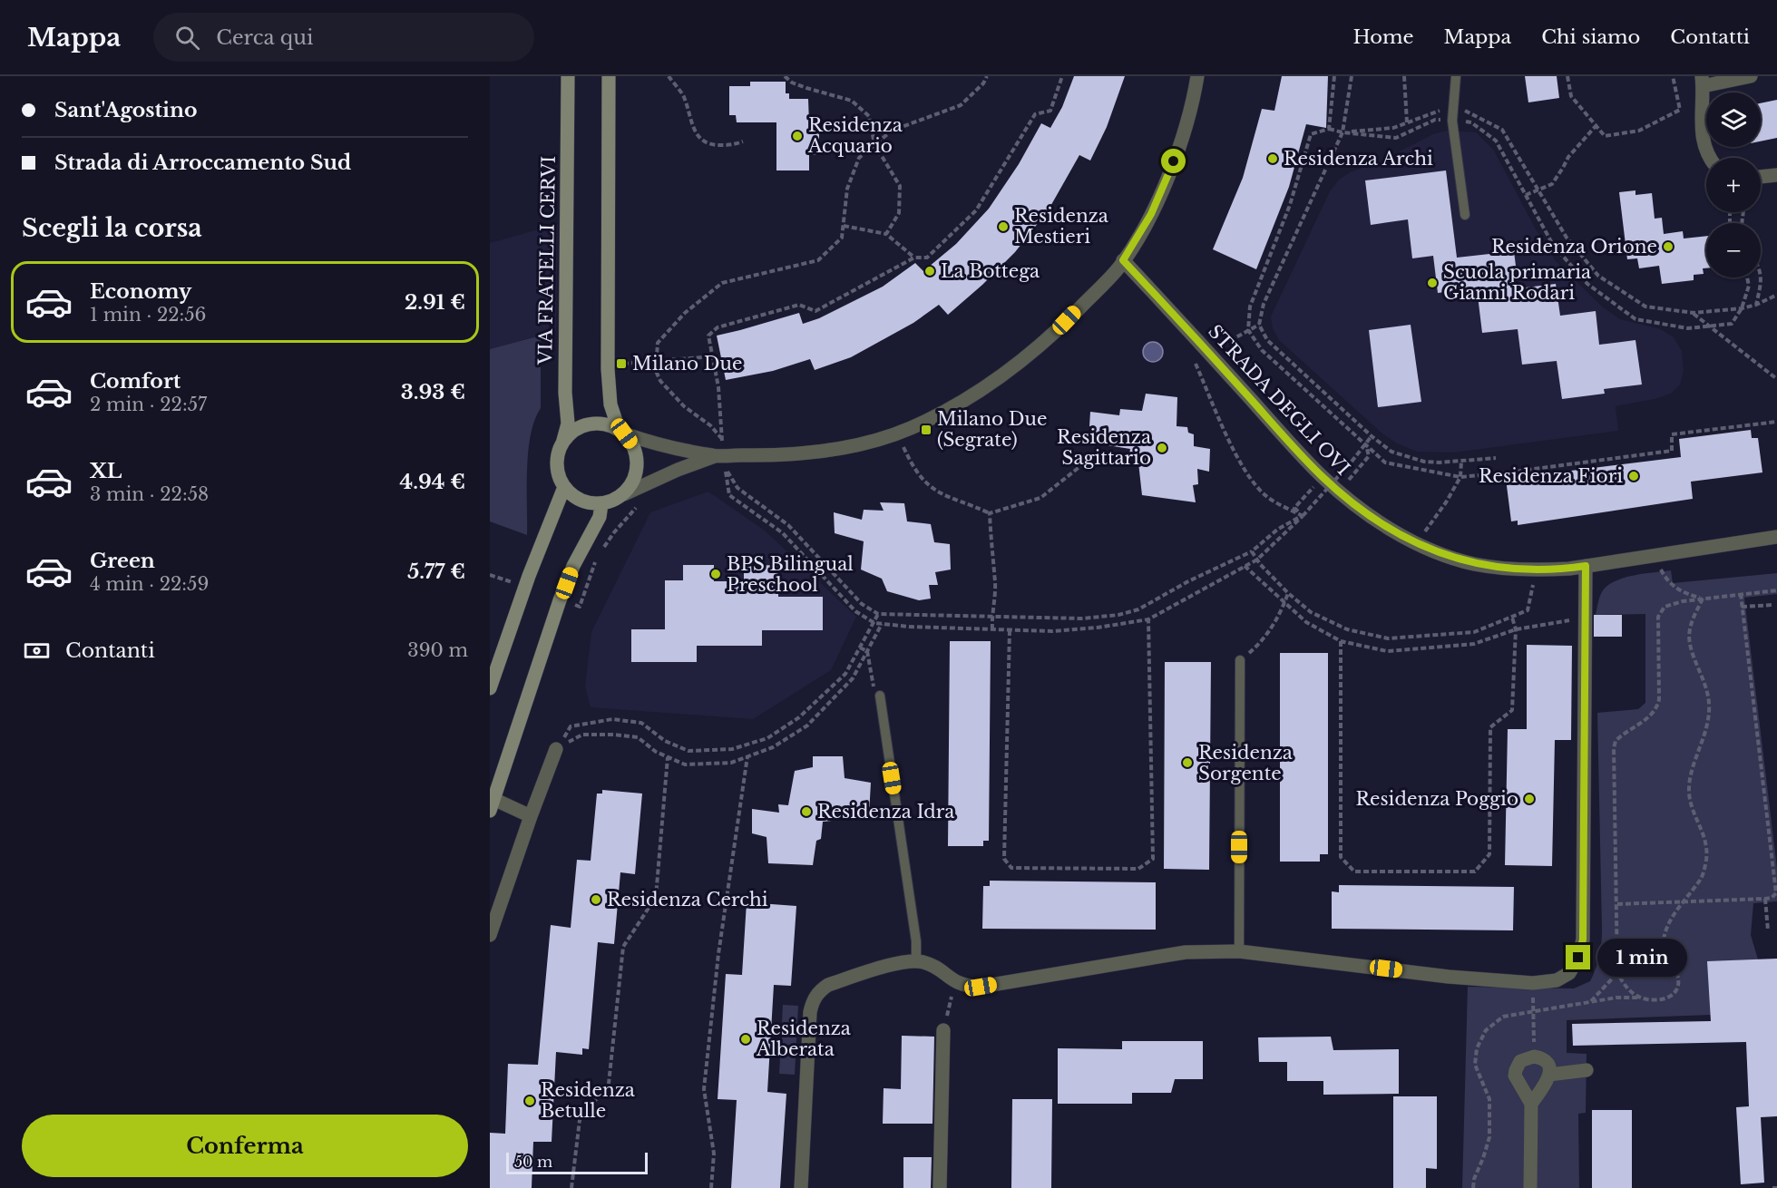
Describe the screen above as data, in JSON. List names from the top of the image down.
{
  "streets": {
    "street": ["VIA FRATELLI CERVI", "STRADA DEGLI OVI"]
  },
  "places": {
    "other": [
      "Residenza Acquario",
      "Residenza Archi",
      "Residenza Mestieri",
      "Residenza Orione",
      "La Bottega",
      "Scuola primaria Gianni Rodari",
      "Residenza Sagittario",
      "Residenza Fiori",
      "BPS Bilingual Preschool",
      "Residenza Sorgente",
      "Residenza Poggio",
      "Residenza Idra",
      "Residenza Cerchi",
      "Residenza Alberata",
      "Residenza Betulle"
    ],
    "transit": ["Milano Due", "Milano Due (Segrate)"]
  },
  "scale_bar": "50 m",
  "page": {
    "header": "Mappa",
    "search": "Cerca qui",
    "nav": [
      "Home",
      "Mappa",
      "Chi siamo",
      "Contatti"
    ],
    "banner": ["Sant'Agostino", "Strada di Arroccamento Sud"],
    "map_buttons": ["+", "−"],
    "heading": "Scegli la corsa",
    "list": [
      {
        "name": "Economy",
        "note": "1 min · 22:56",
        "value": "2.91 €"
      },
      {
        "name": "Comfort",
        "note": "2 min · 22:57",
        "value": "3.93 €"
      },
      {
        "name": "XL",
        "note": "3 min · 22:58",
        "value": "4.94 €"
      },
      {
        "name": "Green",
        "note": "4 min · 22:59",
        "value": "5.77 €"
      }
    ],
    "pay": ["Contanti", "390 m"],
    "bubble": "1 min",
    "buttons": "Conferma",
    "scale": "50 m"
  }
}
